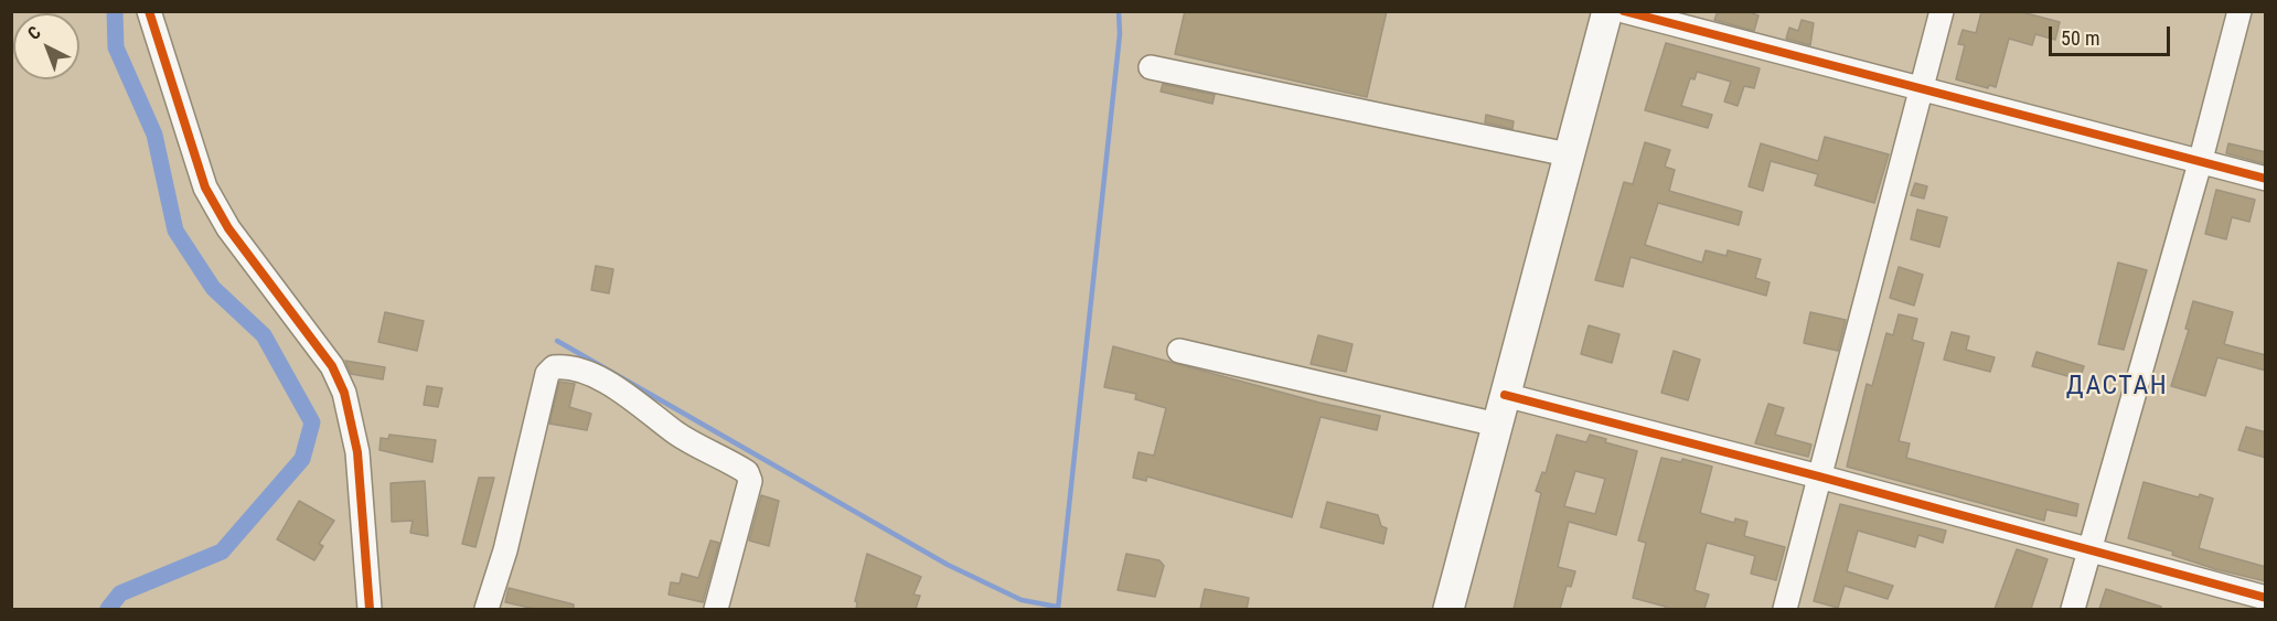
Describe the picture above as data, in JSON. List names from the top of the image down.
{
  "districts": ["ДАСТАН"],
  "scale_bar": "50 m",
  "north": "top left"
}
